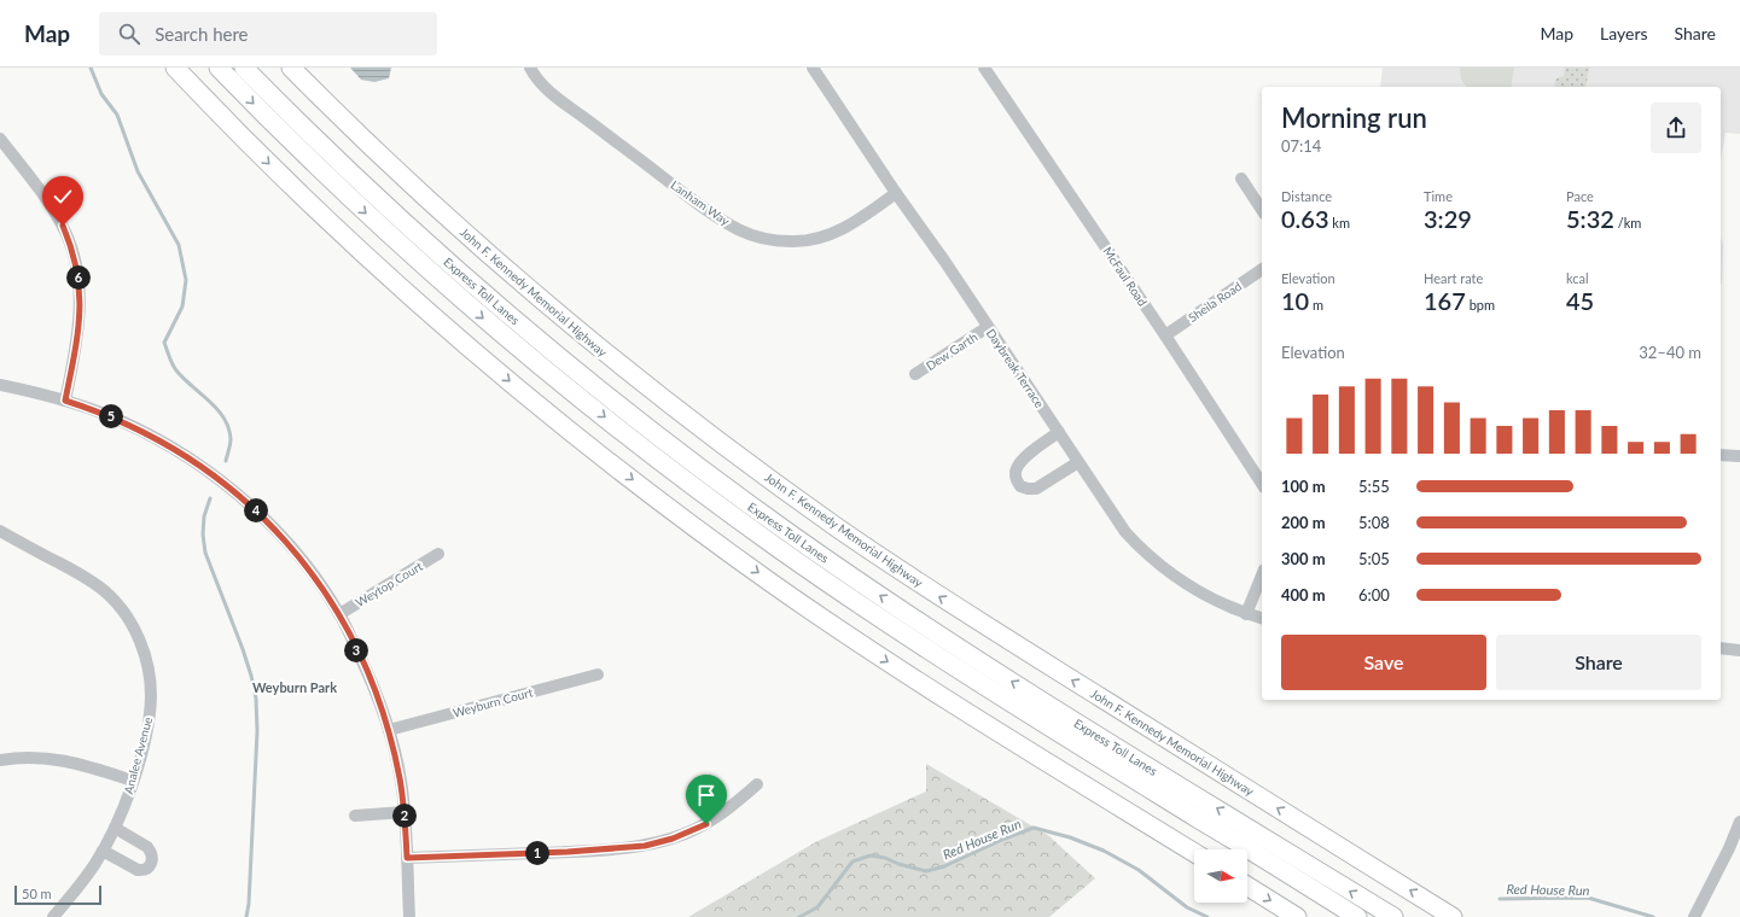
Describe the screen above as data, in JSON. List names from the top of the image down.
{
  "streets": {
    "highway": ["Express Toll Lanes", "John F. Kennedy Memorial Highway"],
    "street": [
      "Lanham Way",
      "McFaul Road",
      "Sheila Road",
      "Dew Garth",
      "Daybreak Terrace",
      "Weytop Court",
      "Weyburn Court",
      "Analee Avenue"
    ]
  },
  "crossings": [
    ["Lanham Way", "Daybreak Terrace"],
    ["McFaul Road", "Sheila Road"],
    ["Dew Garth", "Daybreak Terrace"]
  ],
  "districts": ["Weyburn Park"],
  "water": ["Red House Run"],
  "scale_bar": "50 m",
  "north": "right",
  "page": {
    "header": "Map",
    "search": "Search here",
    "nav": ["Map", "Layers", "Share"],
    "heading": ["Morning run", "07:14"],
    "stats": [
      ["Distance", "0.63 km"],
      ["Time", "3:29"],
      ["Pace", "5:32 /km"],
      ["Elevation", "10 m"],
      ["Heart rate", "167 bpm"],
      ["kcal", "45"]
    ],
    "pins": [
      "6",
      "5",
      "4",
      "3",
      "2",
      "1"
    ],
    "chart": ["Elevation", "32–40 m"],
    "list": [
      {
        "name": "100 m",
        "note": "5:55"
      },
      {
        "name": "200 m",
        "note": "5:08"
      },
      {
        "name": "300 m",
        "note": "5:05"
      },
      {
        "name": "400 m",
        "note": "6:00"
      }
    ],
    "buttons": ["Save", "Share"],
    "scale": "50 m"
  }
}
